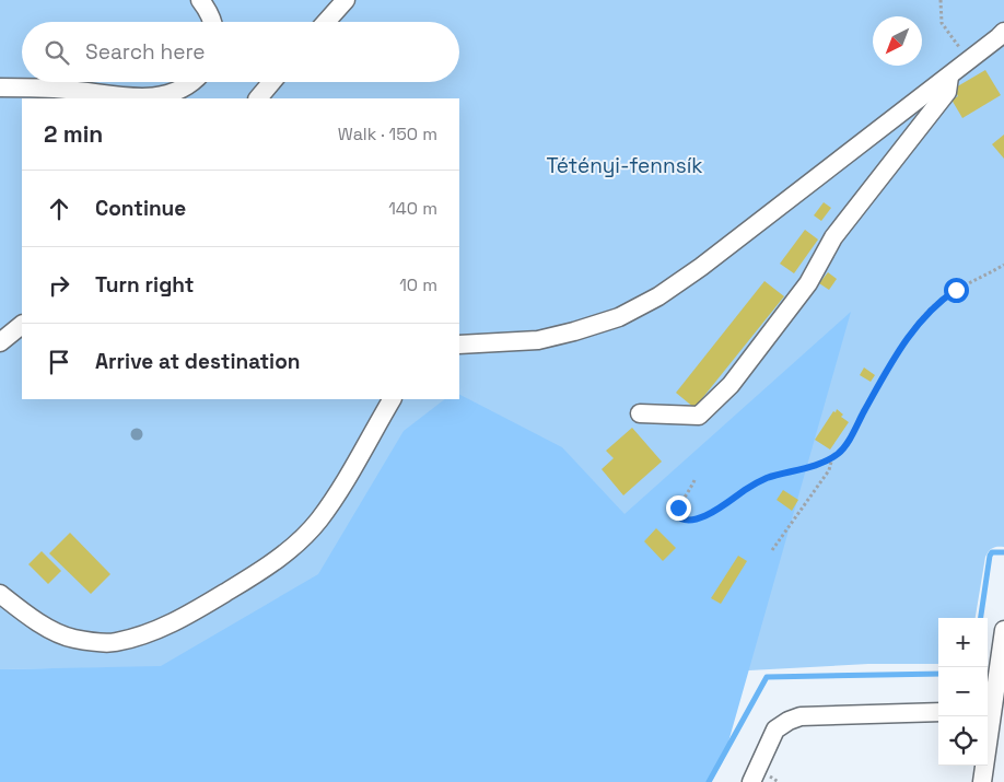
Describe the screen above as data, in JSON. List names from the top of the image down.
{
  "parks": ["Tétényi-fennsík"],
  "north": "bottom left",
  "page": {
    "search": "Search here",
    "heading": ["2 min", "Walk · 150 m"],
    "list": [
      ["Continue", "140 m"],
      ["Turn right", "10 m"],
      "Arrive at destination"
    ],
    "map_buttons": ["+", "−"]
  }
}
